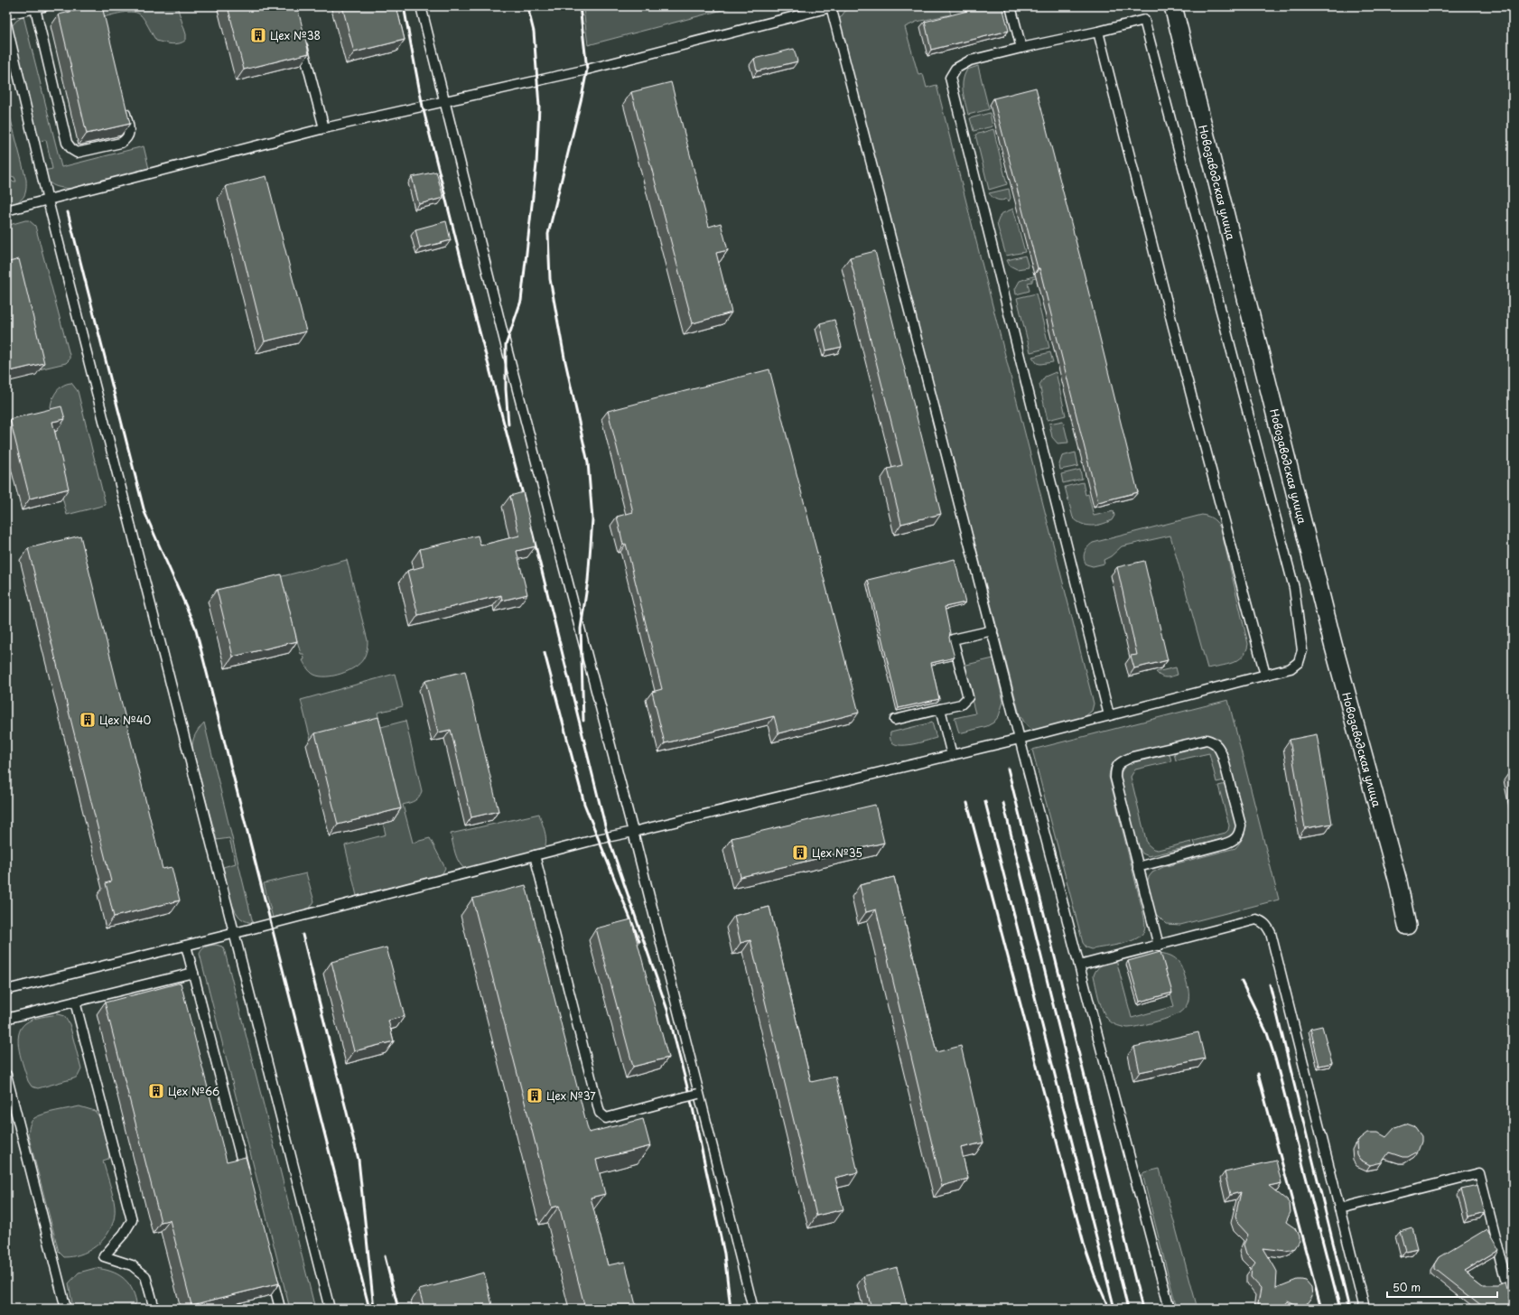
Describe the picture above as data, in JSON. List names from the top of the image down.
{
  "streets": {
    "street": ["Новозаводская улица"]
  },
  "places": {
    "building": [
      "Цех №38",
      "Цех №40",
      "Цех №35",
      "Цех №66",
      "Цех №37"
    ]
  },
  "scale_bar": "50 m"
}
